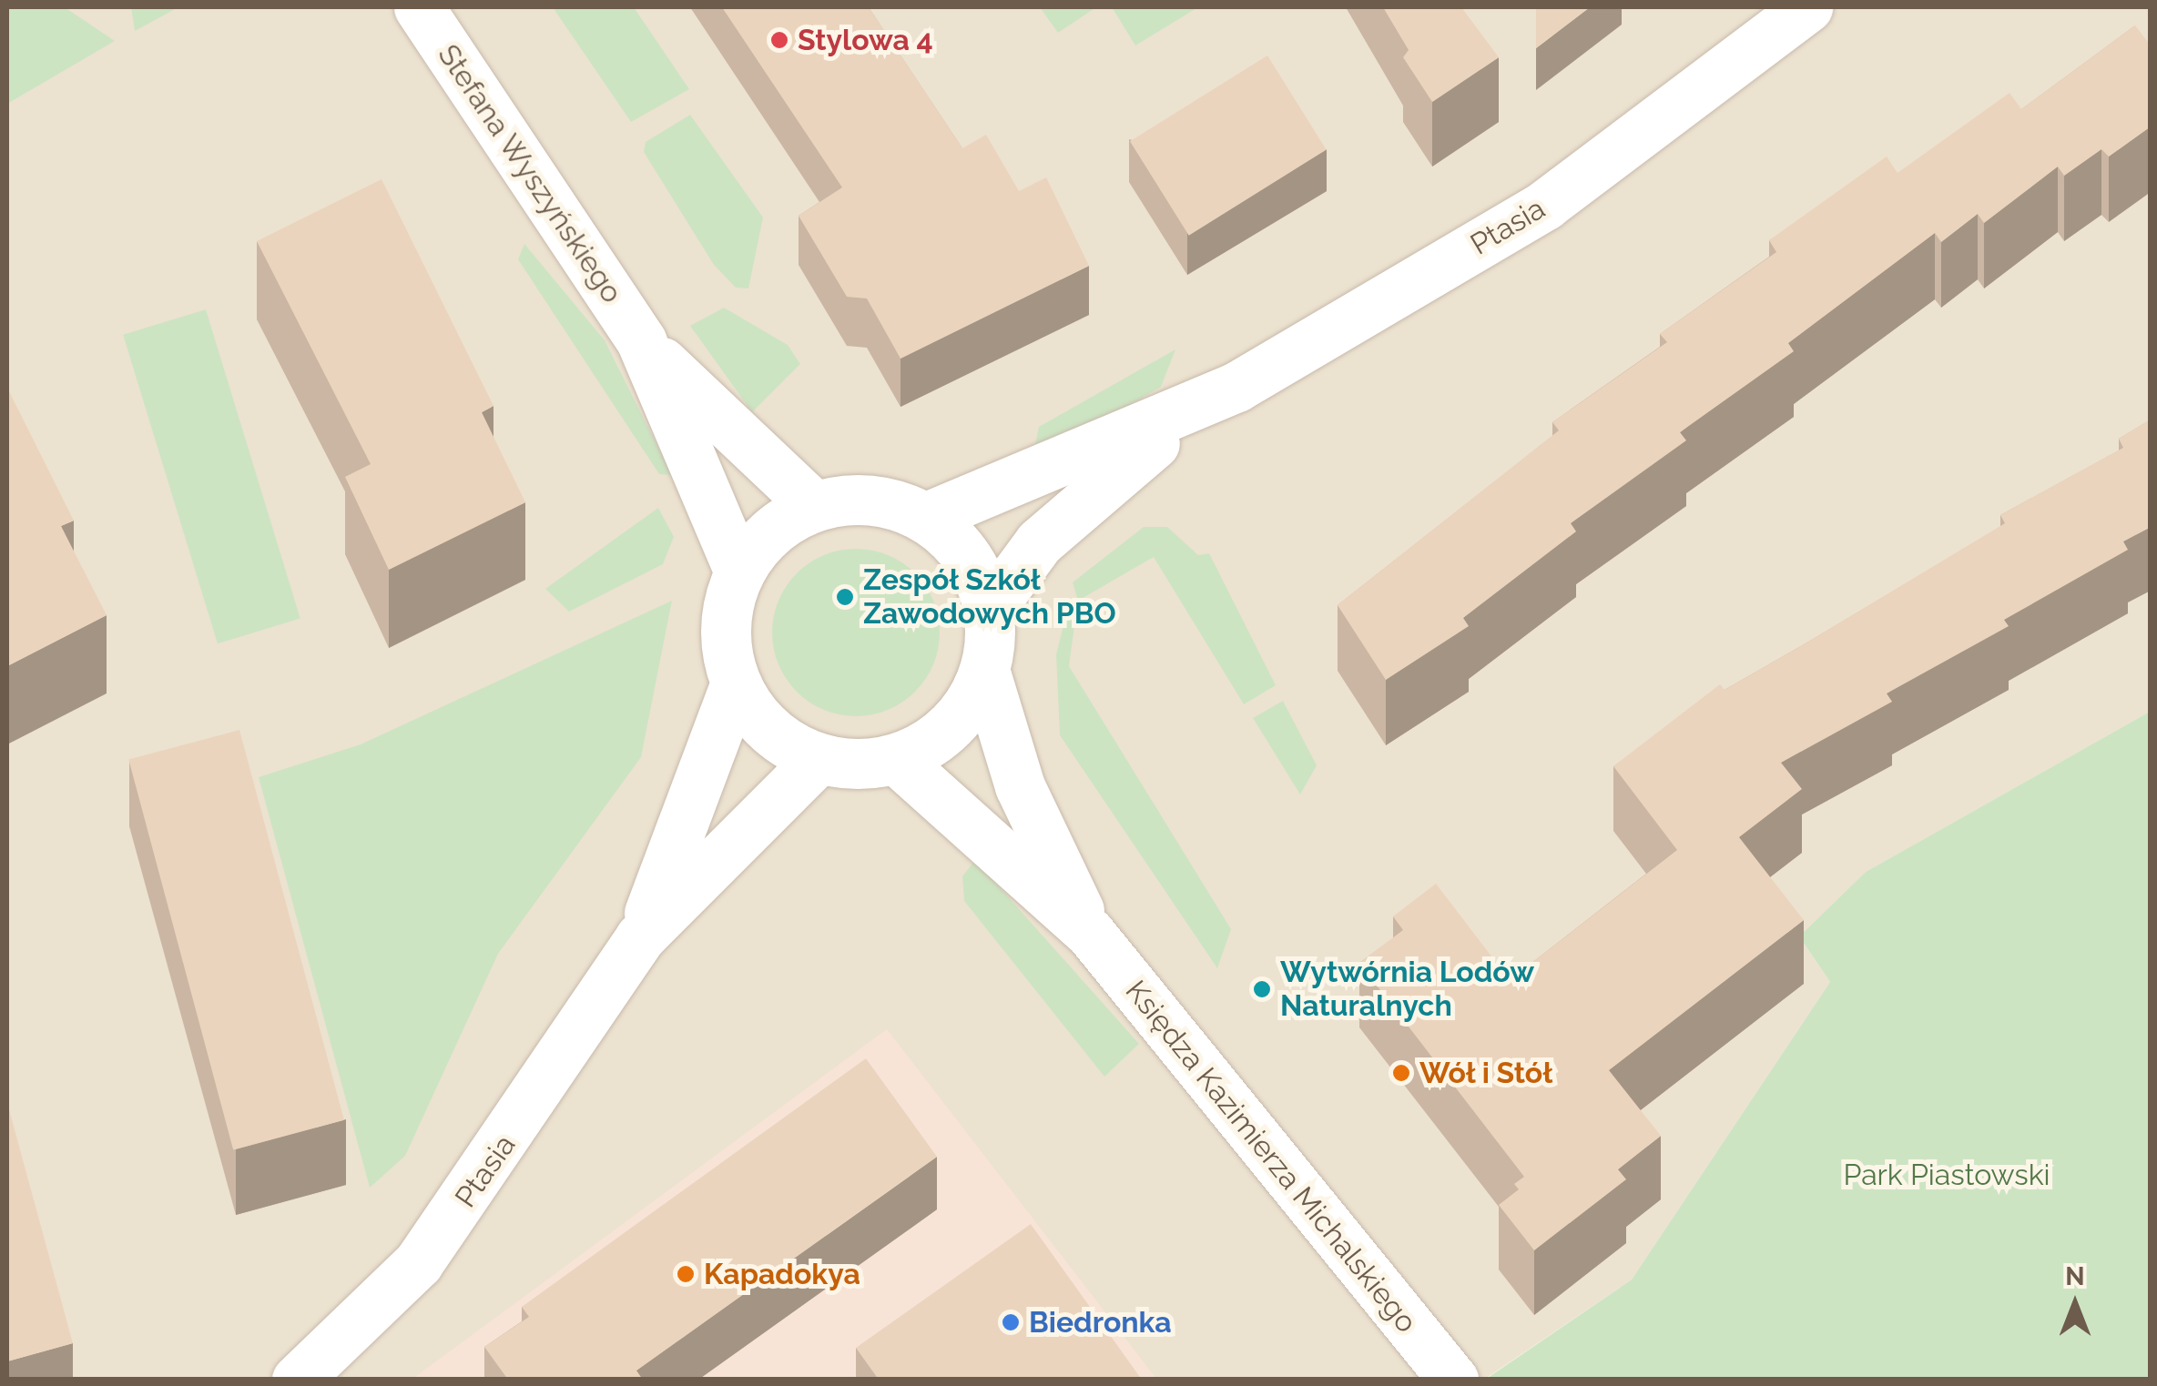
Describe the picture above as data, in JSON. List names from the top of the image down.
{
  "streets": {
    "street": ["Stefana Wyszyńskiego", "Ptasia", "Księdza Kazimierza Michalskiego"]
  },
  "crossings": [
    ["Stefana Wyszyńskiego", "Ptasia"],
    ["Stefana Wyszyńskiego", "Księdza Kazimierza Michalskiego"],
    ["Ptasia", "Księdza Kazimierza Michalskiego"]
  ],
  "parks": ["Park Piastowski"],
  "places": [
    "Stylowa 4",
    "Zespół Szkół Zawodowych PBO",
    "Wytwórnia Lodów Naturalnych",
    "Wół i Stół",
    "Kapadokya",
    "Biedronka"
  ],
  "north": "top"
}
